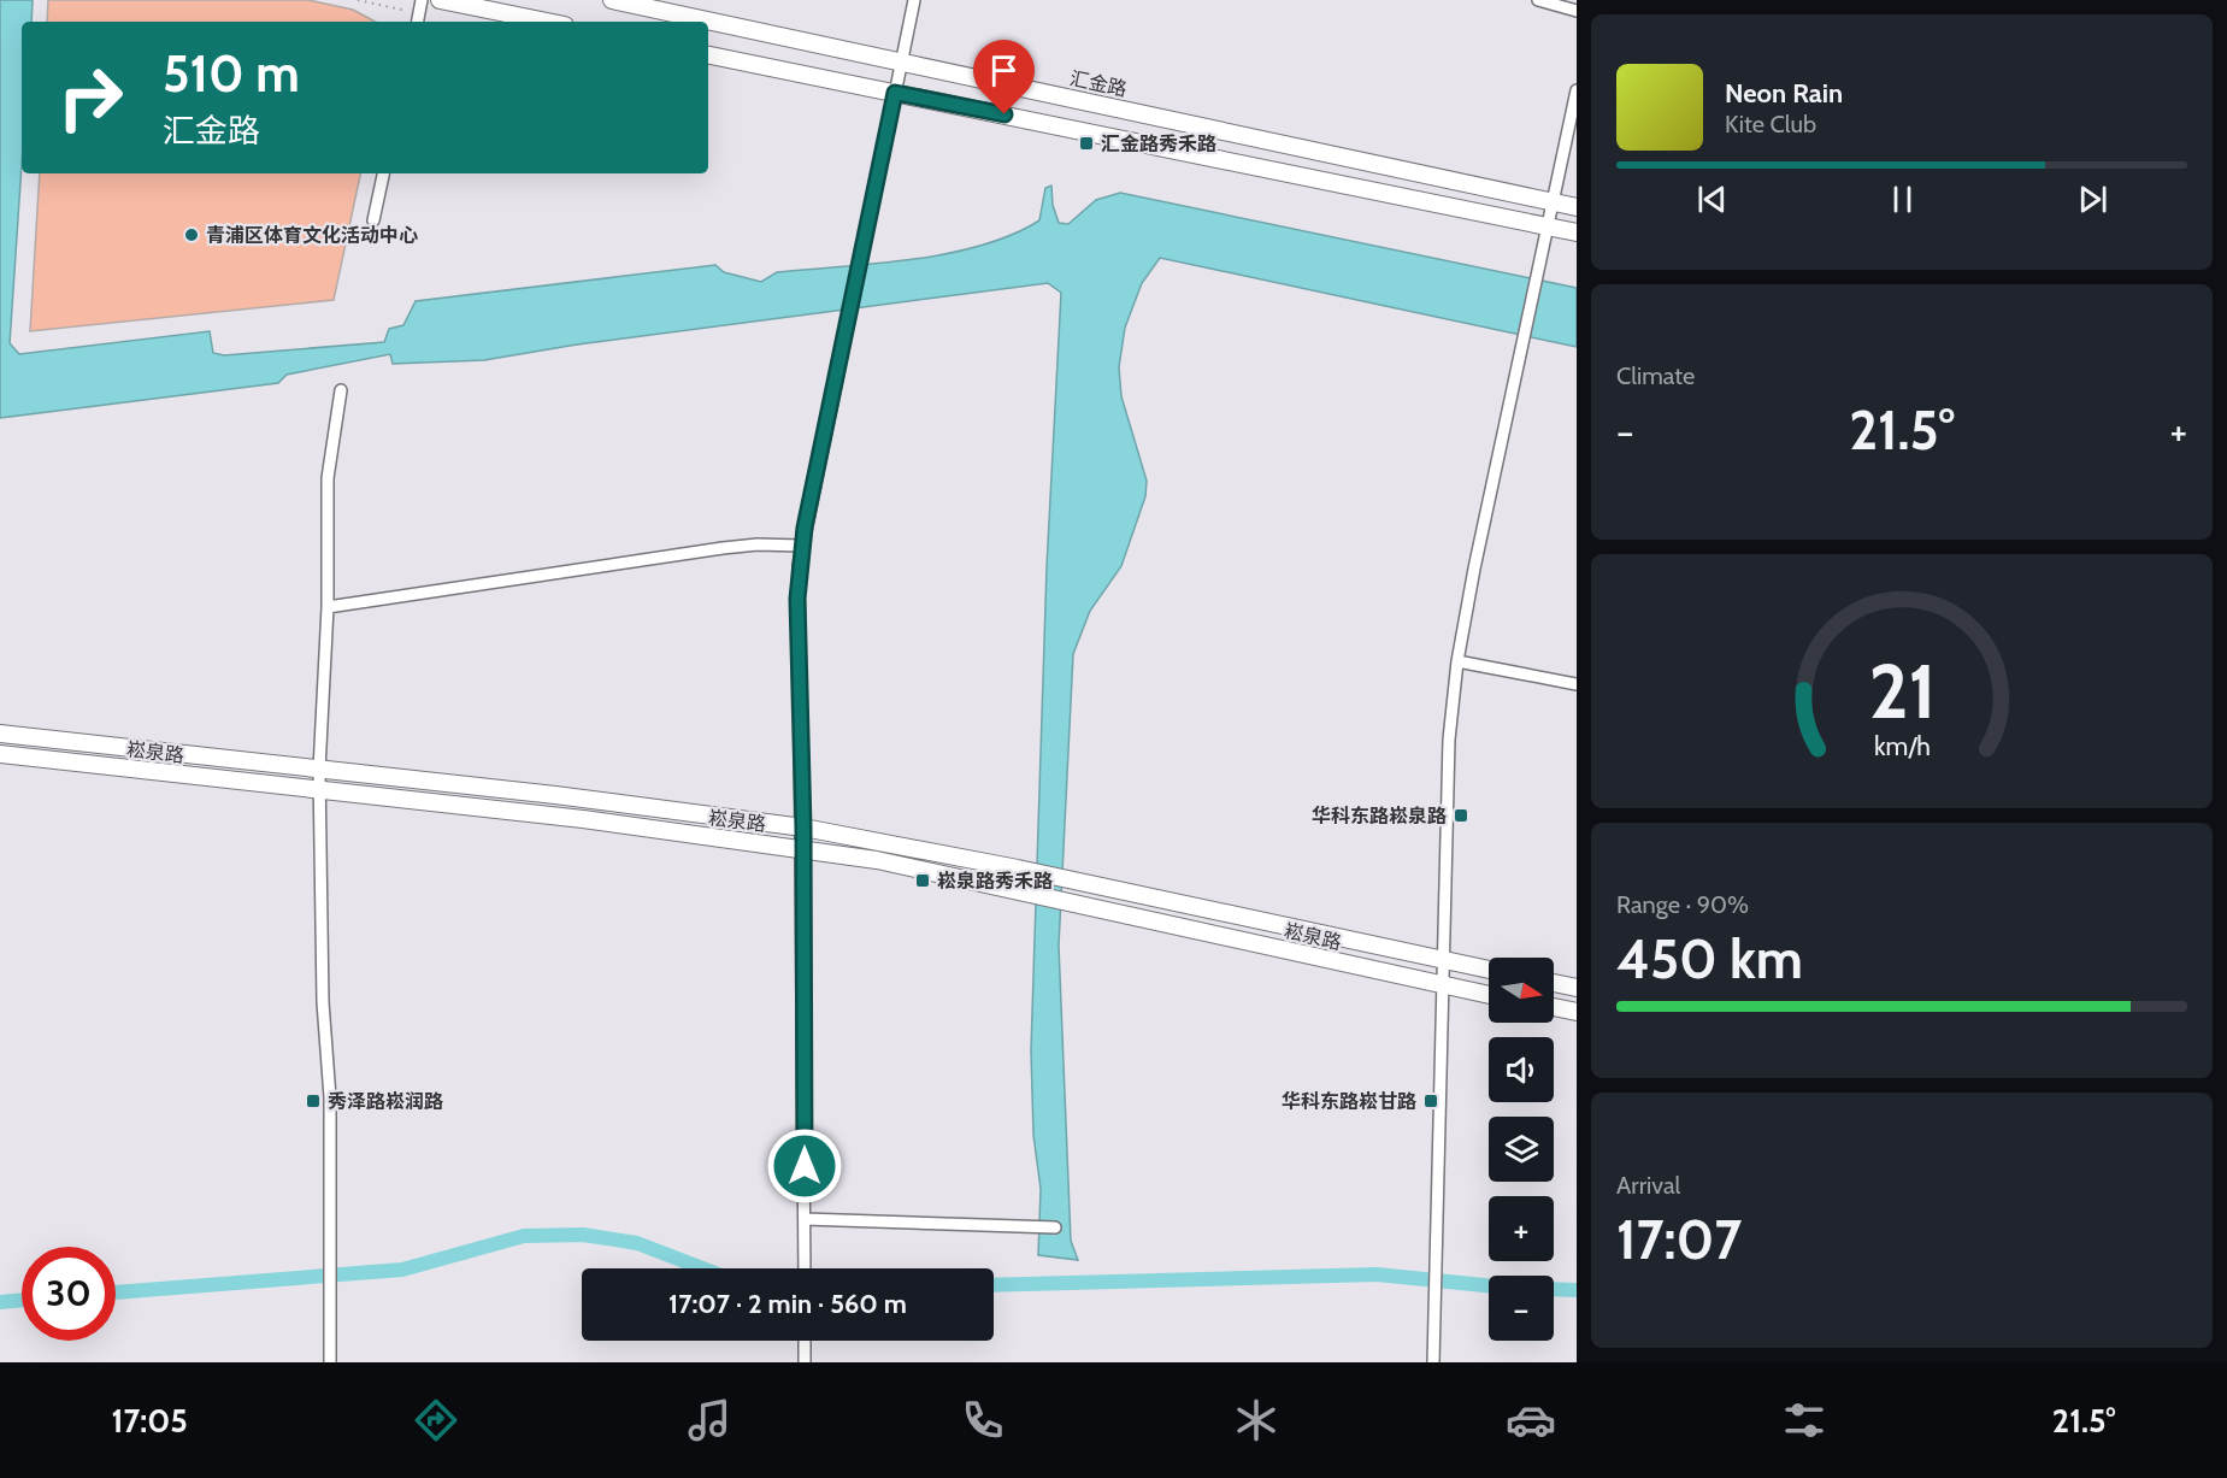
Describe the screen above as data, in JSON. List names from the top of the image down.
{
  "streets": {
    "street": ["汇金路", "崧泉路"]
  },
  "places": {
    "transit": [
      "汇金路秀禾路",
      "华科东路崧泉路",
      "崧泉路秀禾路",
      "秀泽路崧润路",
      "华科东路崧甘路"
    ],
    "other": ["青浦区体育文化活动中心"]
  },
  "north": "right",
  "page": {
    "turn": ["510 m", "汇金路"],
    "song": ["Neon Rain", "Kite Club"],
    "tile": [
      "Climate",
      ["Range · 90%", "450 km"],
      ["Arrival", "17:07"]
    ],
    "heat": ["−", "21.5°", "+"],
    "map_buttons": ["+", "−"],
    "limit": "30",
    "trip": "17:07 · 2 min · 560 m",
    "tabs": ["17:05", "21.5°"],
    "gauge": ["21", "km/h"]
  }
}
